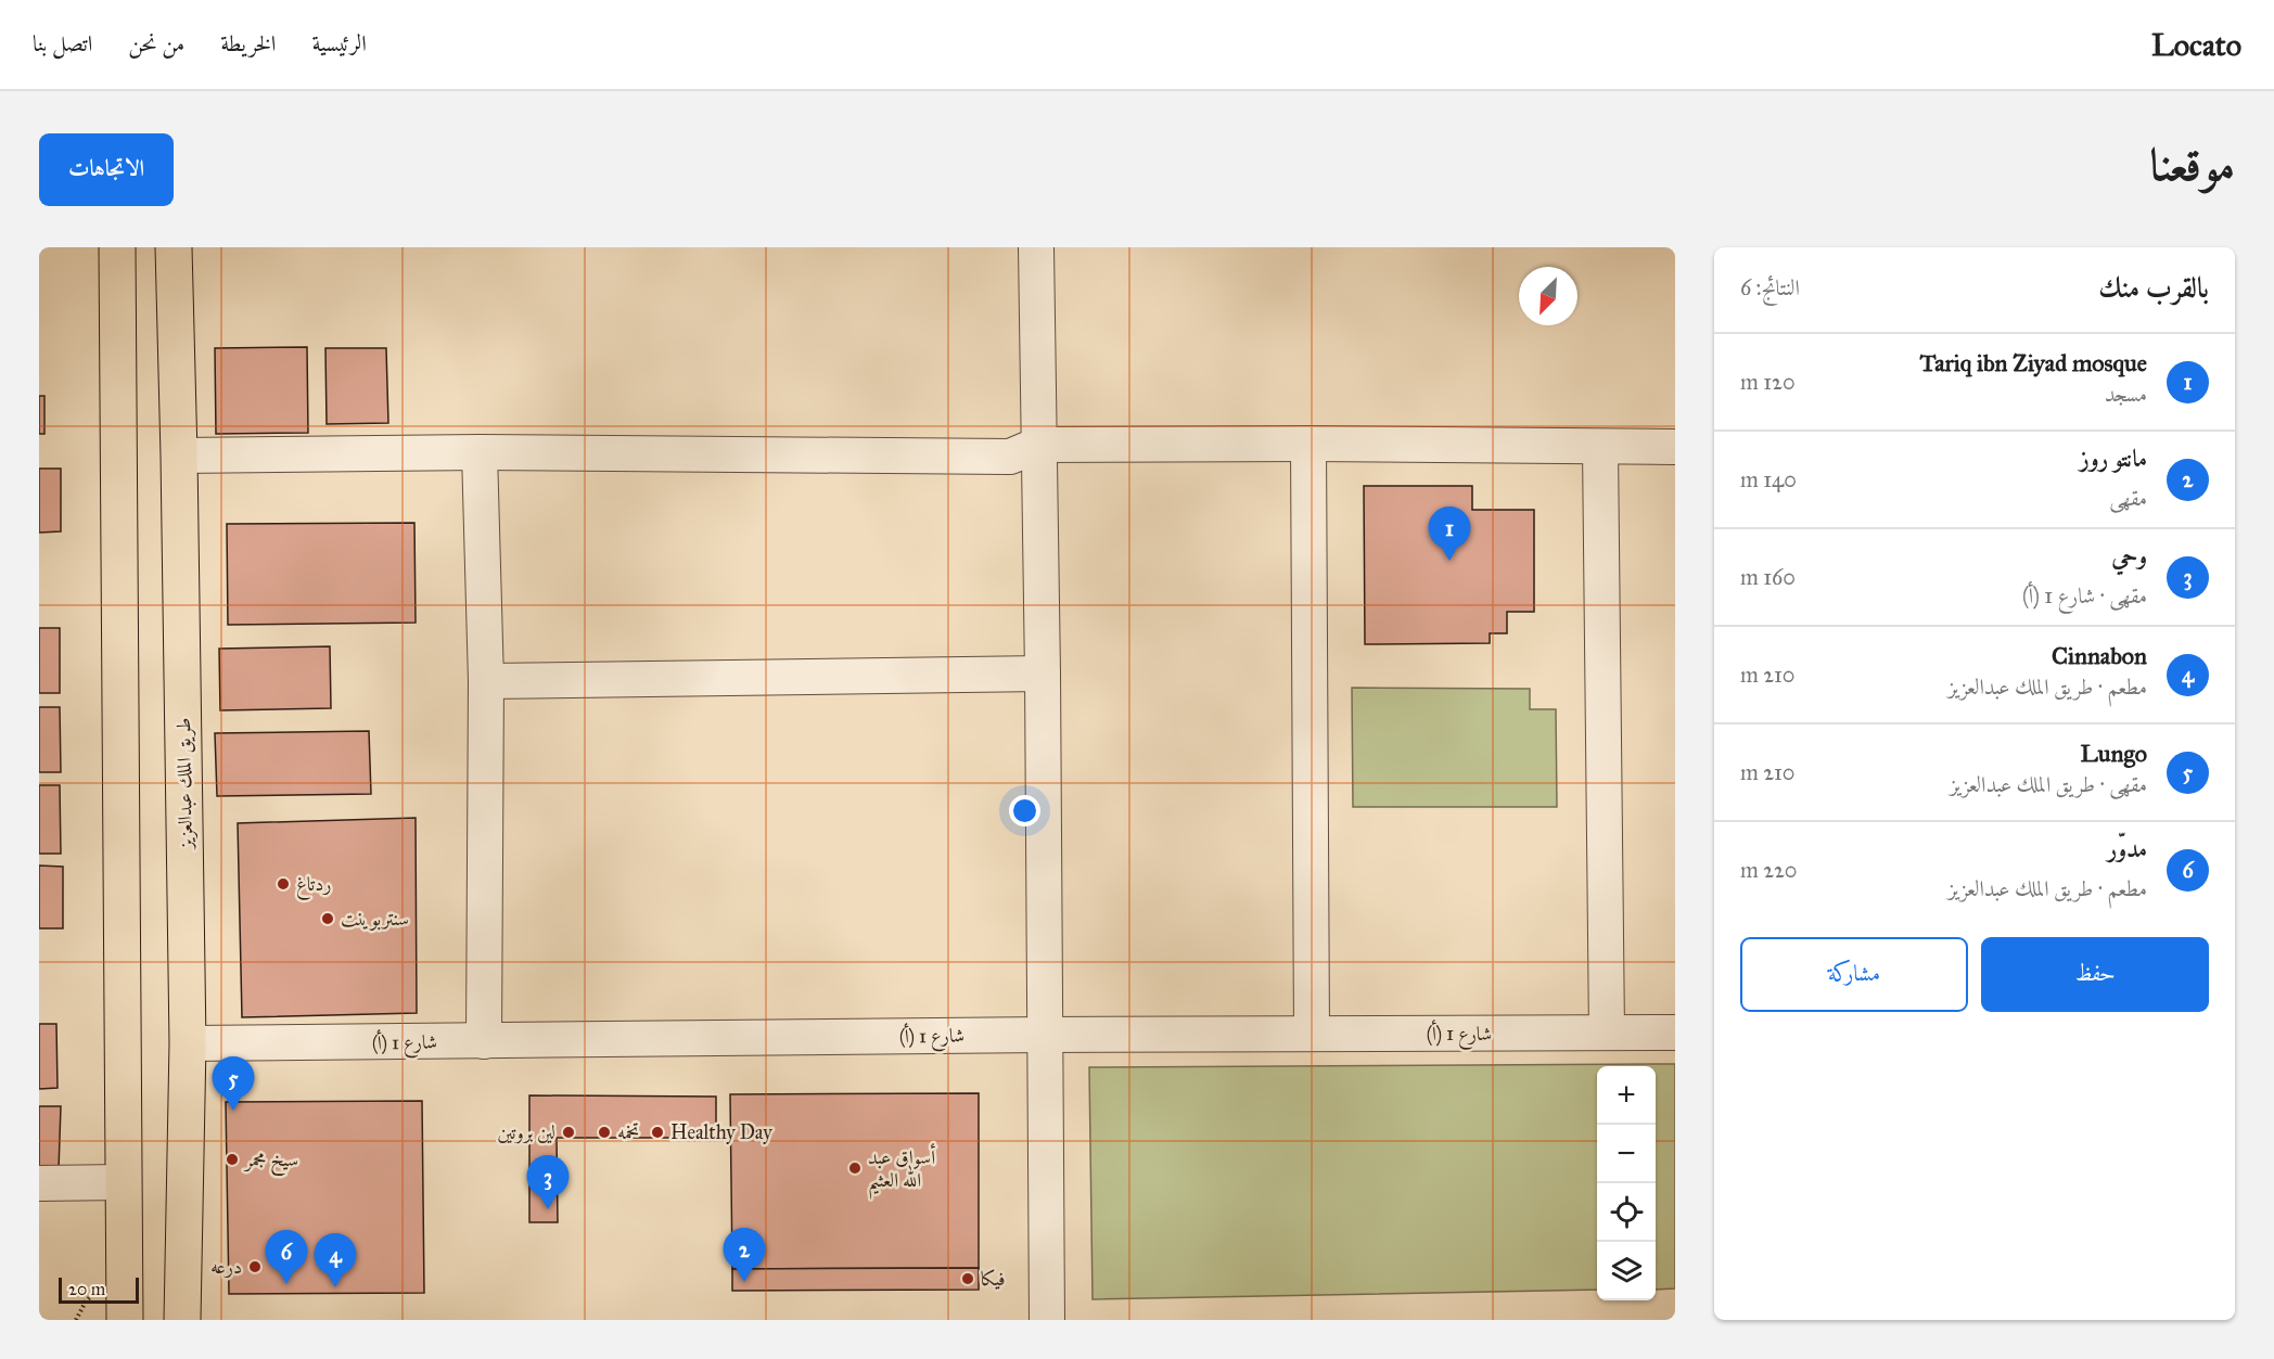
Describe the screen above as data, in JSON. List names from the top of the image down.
{
  "streets": {
    "main road": ["طريق الملك عبدالعزيز"],
    "street": ["شارع 1 (أ)"]
  },
  "crossings": [
    ["طريق الملك عبدالعزيز", "شارع 1 (أ)"]
  ],
  "places": [
    "ردتاغ",
    "سنتربوينت",
    "لين بروتين",
    "تخمه",
    "Healthy Day",
    "سيخ مجمر",
    "أسواق عبد الله العثيم",
    "درعه",
    "فيكا"
  ],
  "scale_bar": "20 m",
  "north": "bottom left",
  "page": {
    "header": "Locato",
    "nav": [
      "الرئيسية",
      "الخريطة",
      "من نحن",
      "اتصل بنا"
    ],
    "title": "موقعنا",
    "buttons": [
      "الاتجاهات",
      ["حفظ", "مشاركة"]
    ],
    "heading": ["بالقرب منك", "النتائج: 6"],
    "list": [
      {
        "mark": "1",
        "name": "Tariq ibn Ziyad mosque",
        "note": "مسجد",
        "value": "120 m"
      },
      {
        "mark": "2",
        "name": "مانتو روز",
        "note": "مقهى",
        "value": "140 m"
      },
      {
        "mark": "3",
        "name": "وحي",
        "note": "مقهى · شارع 1 (أ)",
        "value": "160 m"
      },
      {
        "mark": "4",
        "name": "Cinnabon",
        "note": "مطعم · طريق الملك عبدالعزيز",
        "value": "210 m"
      },
      {
        "mark": "5",
        "name": "Lungo",
        "note": "مقهى · طريق الملك عبدالعزيز",
        "value": "210 m"
      },
      {
        "mark": "6",
        "name": "مدوّر",
        "note": "مطعم · طريق الملك عبدالعزيز",
        "value": "220 m"
      }
    ],
    "pins": [
      "1",
      "5",
      "3",
      "2",
      "6",
      "4"
    ],
    "map_buttons": ["+", "−"],
    "scale": "20 m"
  }
}
